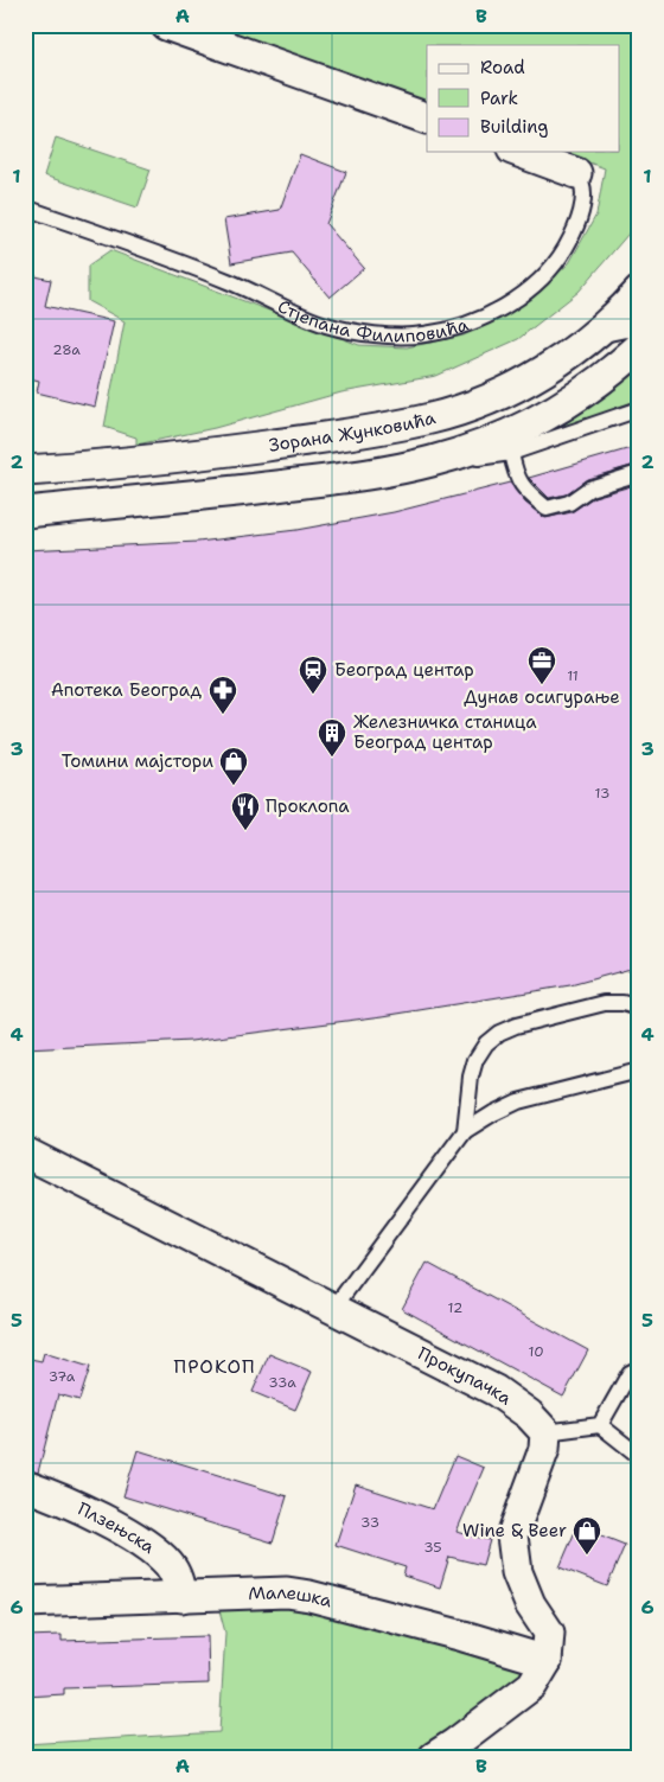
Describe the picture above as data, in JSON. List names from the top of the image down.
{
  "streets": {
    "street": [
      "Стјепана Филиповића",
      "Зорана Жунковића",
      "Прокупачка",
      "Плзењска",
      "Малешка"
    ]
  },
  "crossings": [
    ["Плзењска", "Малешка"]
  ],
  "districts": ["ПРОКОП"],
  "places": {
    "office": ["Дунав осигурање"],
    "station": ["Београд центар"],
    "pharmacy": ["Апотека Београд"],
    "building": ["Железничка станица Београд центар"],
    "shop": ["Томини мајстори", "Wine & Beer"],
    "restaurant": ["Проклопа"]
  },
  "house_numbers": [
    "28a",
    "11",
    "13",
    "12",
    "10",
    "37a",
    "33a",
    "33",
    "35"
  ],
  "legend": ["Road", "Park", "Building"],
  "grid": {
    "columns": ["A", "B"],
    "rows": [
      "1",
      "2",
      "3",
      "4",
      "5",
      "6"
    ]
  }
}
